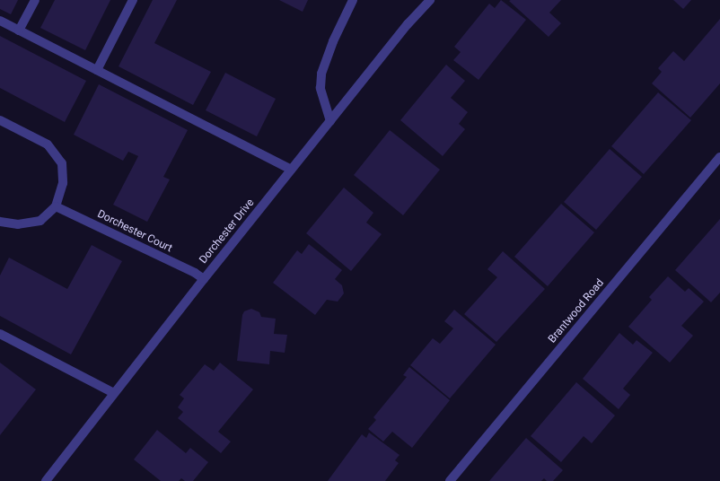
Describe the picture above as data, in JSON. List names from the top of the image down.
{
  "streets": {
    "street": ["Dorchester Court", "Dorchester Drive", "Brantwood Road"]
  },
  "crossings": [
    ["Dorchester Court", "Dorchester Drive"]
  ]
}
